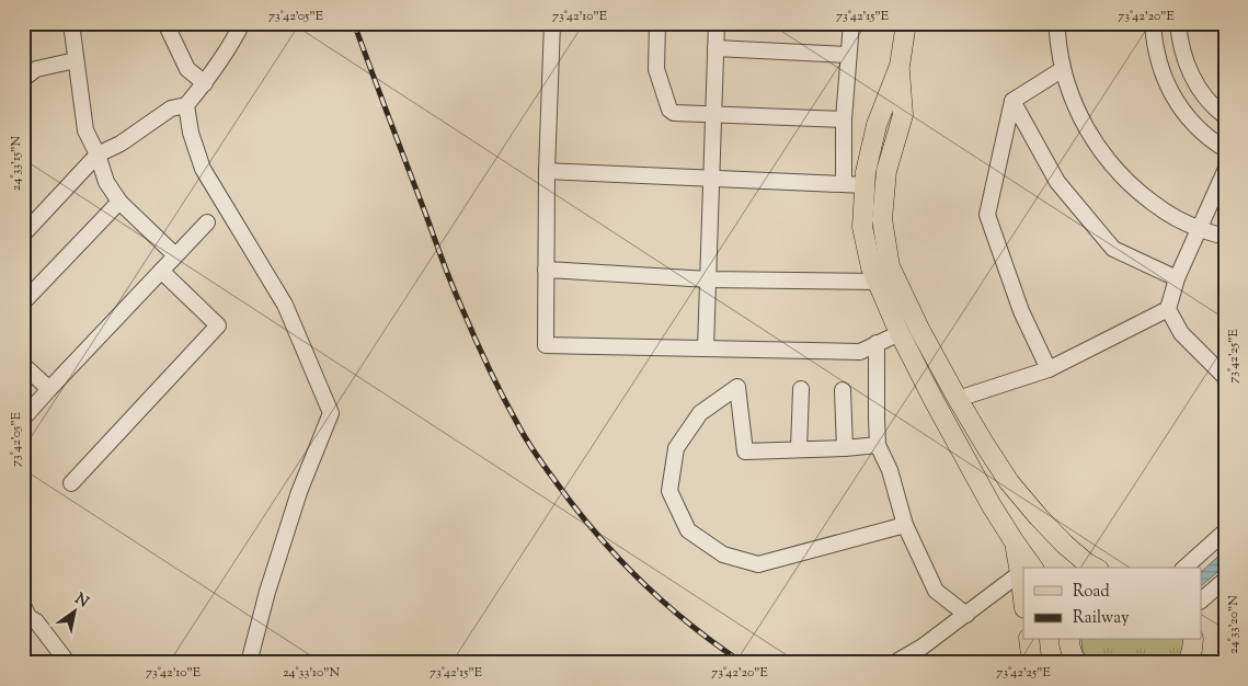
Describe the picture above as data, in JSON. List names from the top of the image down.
{
  "legend": ["Road", "Railway"],
  "north": "top right",
  "coordinates": [
    "73°42'05\"E",
    "73°42'10\"E",
    "73°42'15\"E",
    "73°42'20\"E",
    "24°33'15\"N",
    "73°42'25\"E",
    "24°33'20\"N",
    "24°33'10\"N"
  ]
}
